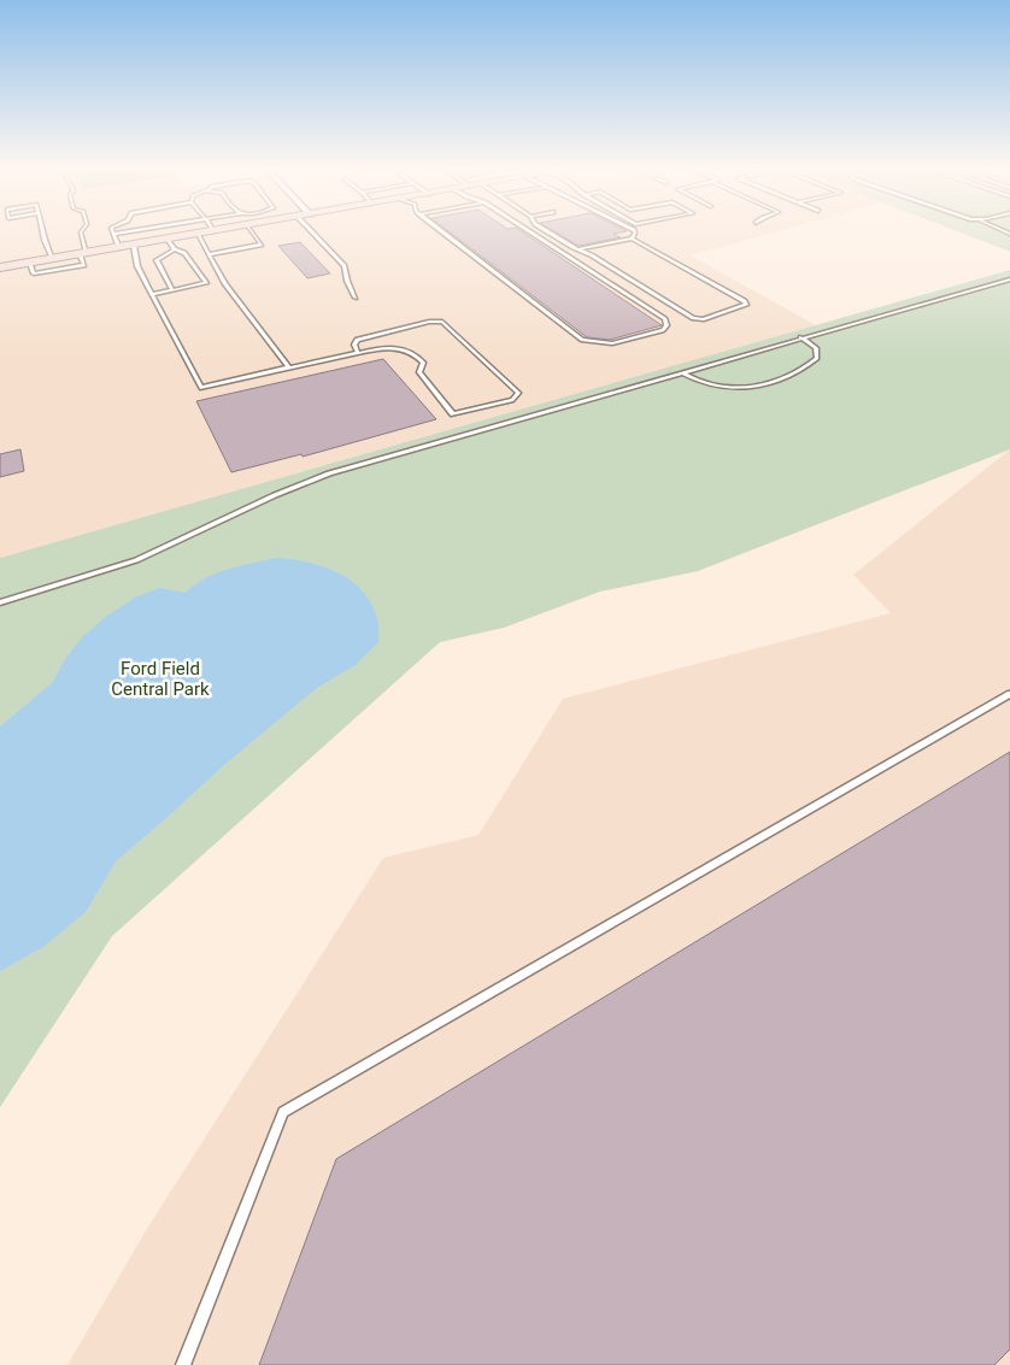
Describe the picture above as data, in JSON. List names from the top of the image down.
{
  "parks": ["Ford Field Central Park"]
}
